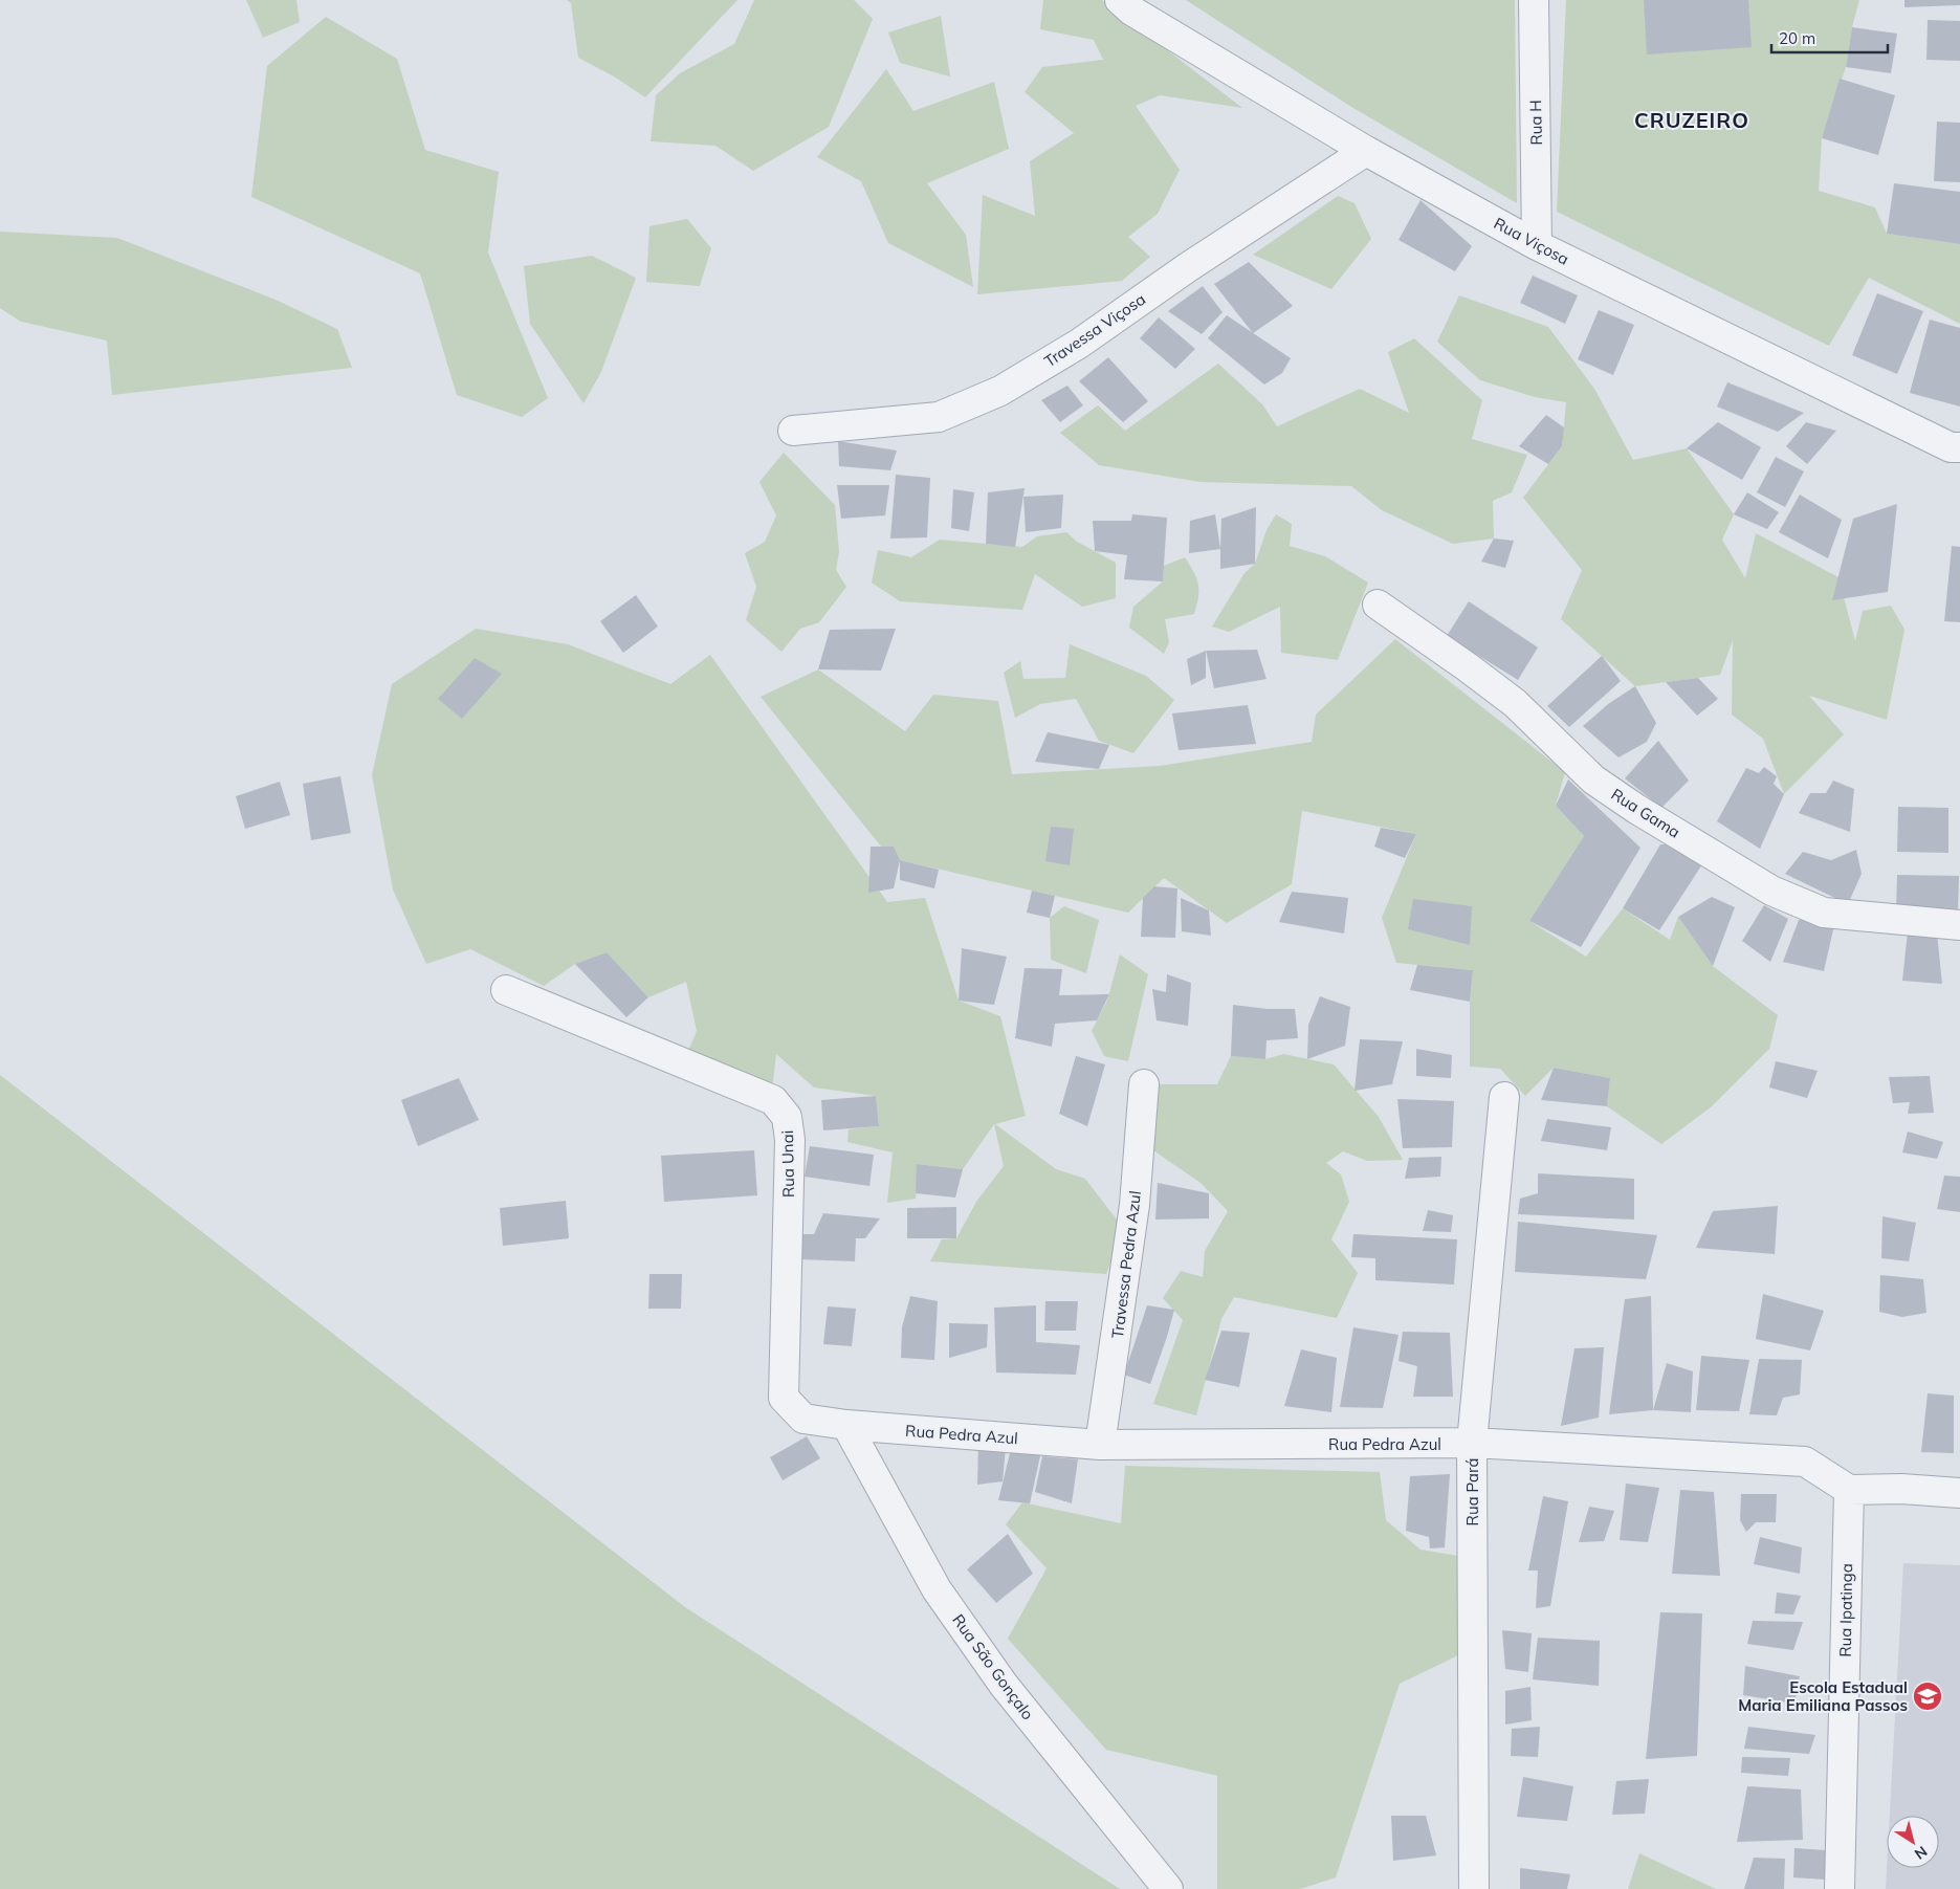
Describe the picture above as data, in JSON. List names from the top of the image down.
{
  "streets": {
    "street": [
      "Rua H",
      "Rua Viçosa",
      "Travessa Viçosa",
      "Rua Gama",
      "Rua Unai",
      "Travessa Pedra Azul",
      "Rua Pedra Azul",
      "Rua Pará",
      "Rua Ipatinga",
      "Rua São Gonçalo"
    ]
  },
  "crossings": [
    ["Rua H", "Rua Viçosa"],
    ["Rua Viçosa", "Travessa Viçosa"],
    ["Rua Unai", "Rua Pedra Azul"],
    ["Travessa Pedra Azul", "Rua Pedra Azul"],
    ["Rua Pedra Azul", "Rua Pará"],
    ["Rua Pedra Azul", "Rua Ipatinga"],
    ["Rua Pedra Azul", "Rua São Gonçalo"]
  ],
  "districts": ["CRUZEIRO"],
  "places": {
    "school or university": ["Escola Estadual Maria Emiliana Passos"]
  },
  "scale_bar": "20 m",
  "north": "bottom right"
}
